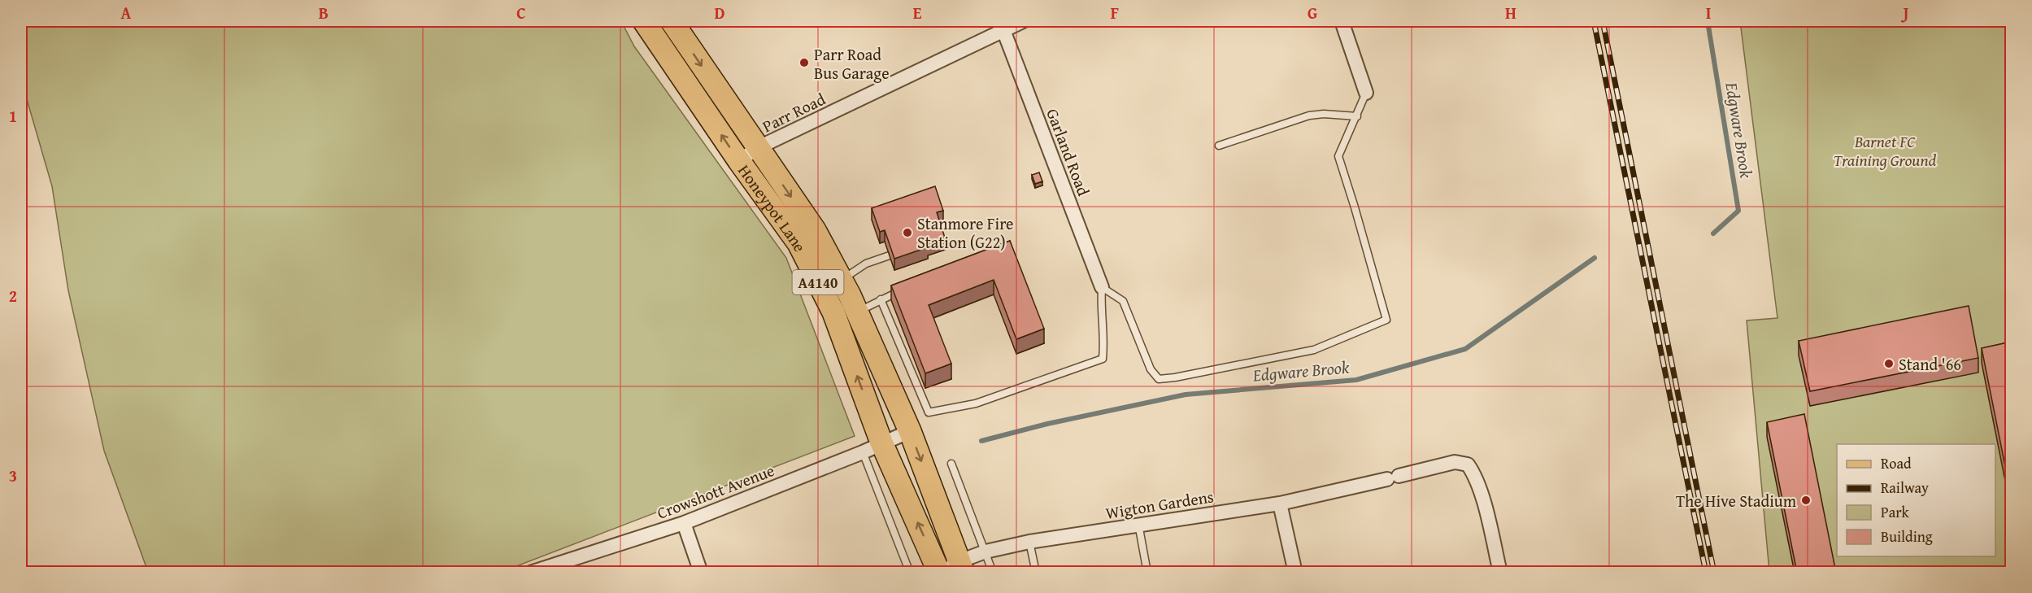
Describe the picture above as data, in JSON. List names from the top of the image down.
{
  "streets": {
    "main road": ["Honeypot Lane", "A4140"],
    "street": [
      "Parr Road",
      "Garland Road",
      "Crowshott Avenue",
      "Wigton Gardens"
    ]
  },
  "crossings": [
    ["Parr Road", "Garland Road"],
    ["Parr Road", "Honeypot Lane"],
    ["Honeypot Lane", "Crowshott Avenue"],
    ["Honeypot Lane", "Wigton Gardens"]
  ],
  "water": ["Edgware Brook"],
  "parks": ["Barnet FC Training Ground"],
  "places": [
    "Parr Road Bus Garage",
    "Stanmore Fire Station (G22)",
    "Stand '66",
    "The Hive Stadium"
  ],
  "legend": [
    "Road",
    "Railway",
    "Park",
    "Building"
  ],
  "grid": {
    "columns": [
      "A",
      "B",
      "C",
      "D",
      "E",
      "F",
      "G",
      "H",
      "I",
      "J"
    ],
    "rows": ["1", "2", "3"]
  }
}
